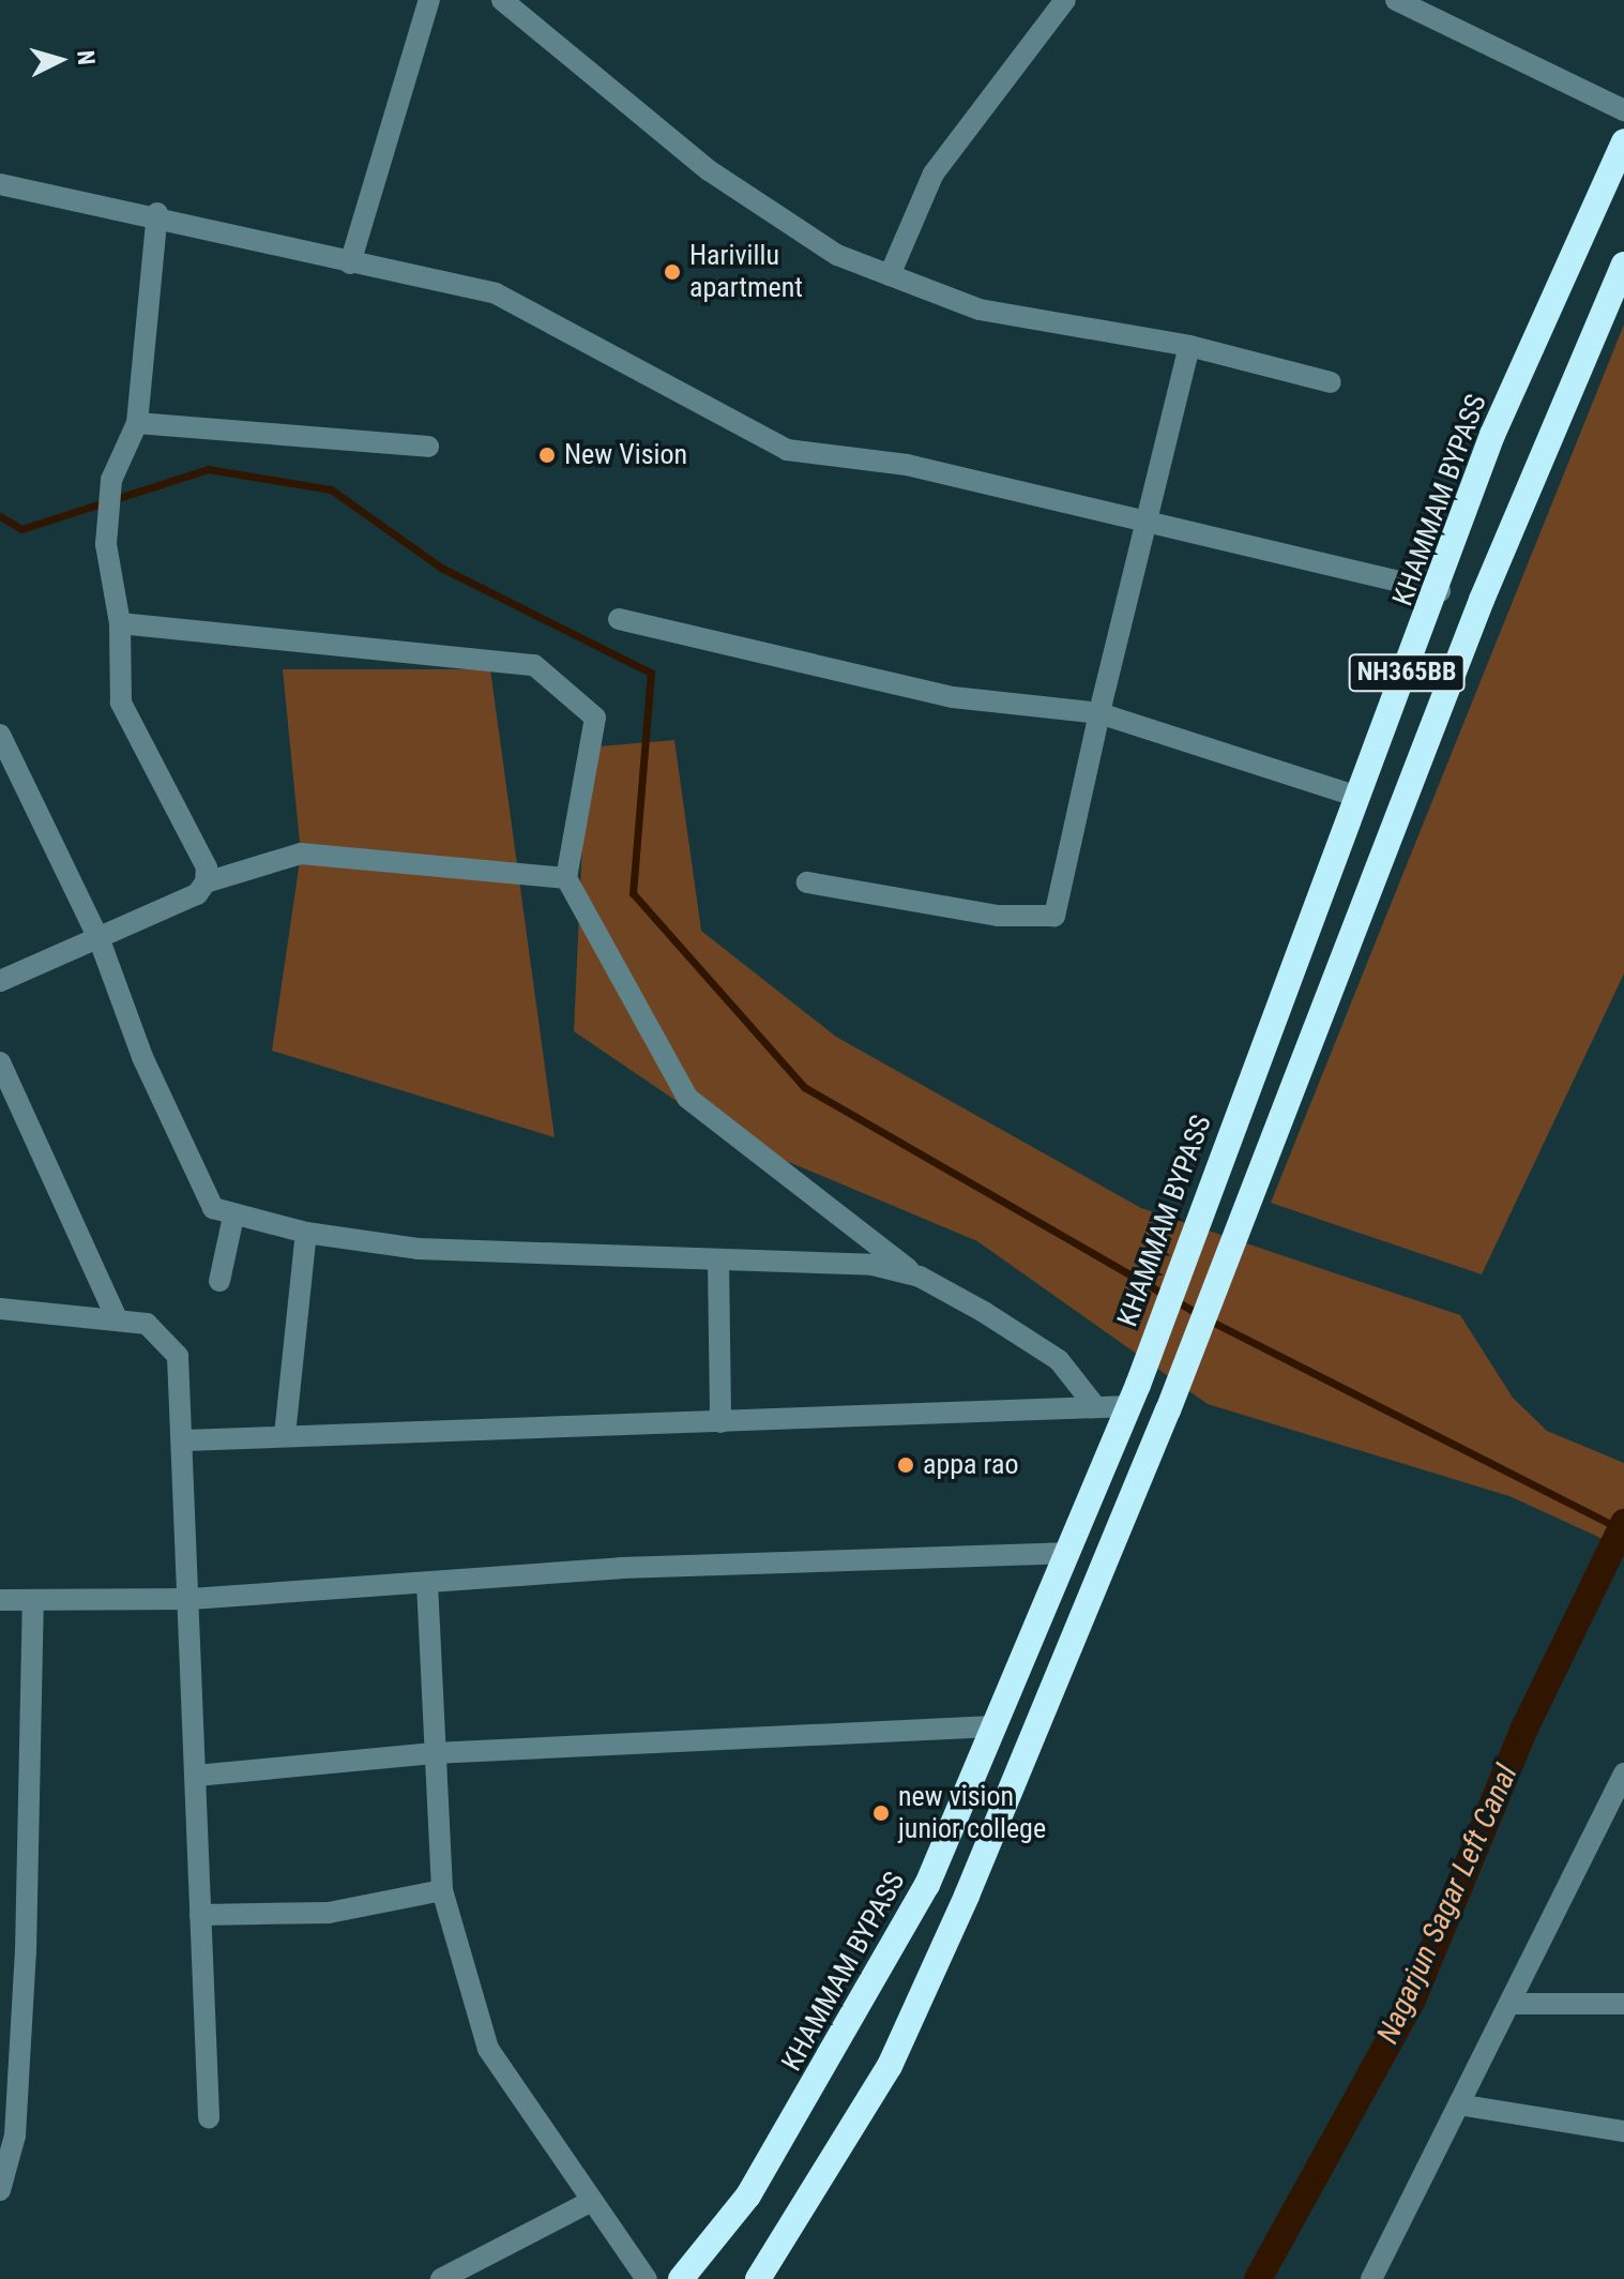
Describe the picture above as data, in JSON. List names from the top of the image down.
{
  "streets": {
    "highway": ["KHAMMAM BYPASS", "NH365BB"]
  },
  "water": ["Nagarjun Sagar Left Canal"],
  "places": [
    "Harivillu apartment",
    "New Vision",
    "appa rao",
    "new vision junior college"
  ],
  "north": "right"
}
